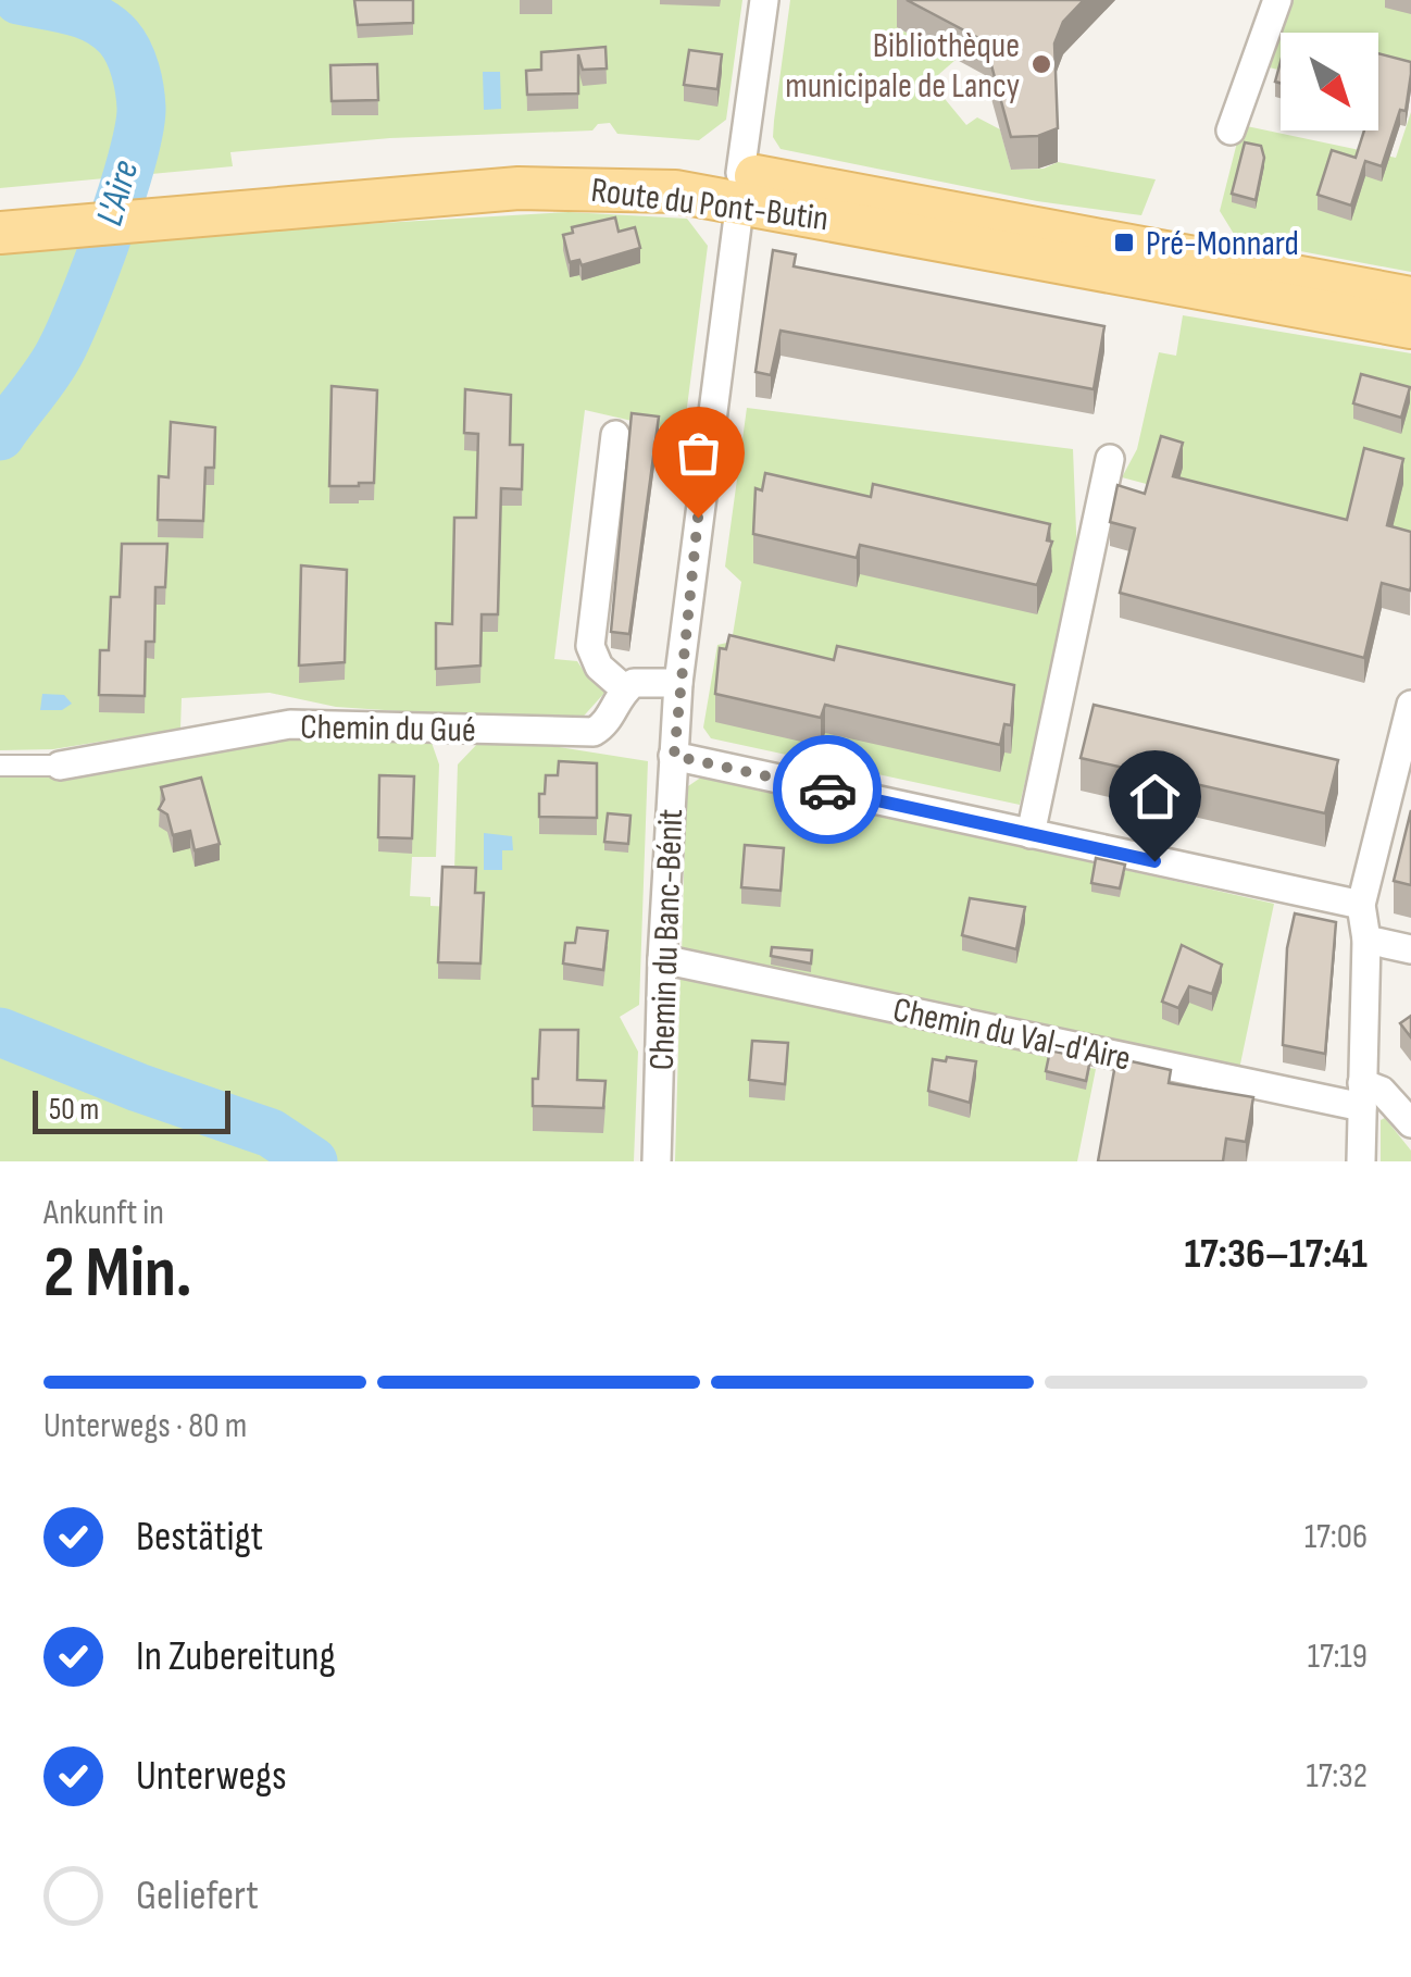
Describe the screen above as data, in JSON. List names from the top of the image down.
{
  "streets": {
    "main road": ["Route du Pont-Butin"],
    "street": ["Chemin du Gué", "Chemin du Banc-Bénit", "Chemin du Val-d'Aire"]
  },
  "crossings": [
    ["Route du Pont-Butin", "Chemin du Banc-Bénit"],
    ["Chemin du Banc-Bénit", "Chemin du Val-d'Aire"]
  ],
  "water": ["L'Aire"],
  "places": {
    "other": ["Bibliothèque municipale de Lancy"],
    "transit": ["Pré-Monnard"]
  },
  "scale_bar": "50 m",
  "north": "bottom right",
  "page": {
    "scale": "50 m",
    "heading": ["2 Min.", "Ankunft in", "17:36–17:41"],
    "bar": "Unterwegs · 80 m",
    "list": [
      ["Bestätigt", "17:06"],
      ["In Zubereitung", "17:19"],
      ["Unterwegs", "17:32"],
      "Geliefert"
    ]
  }
}
